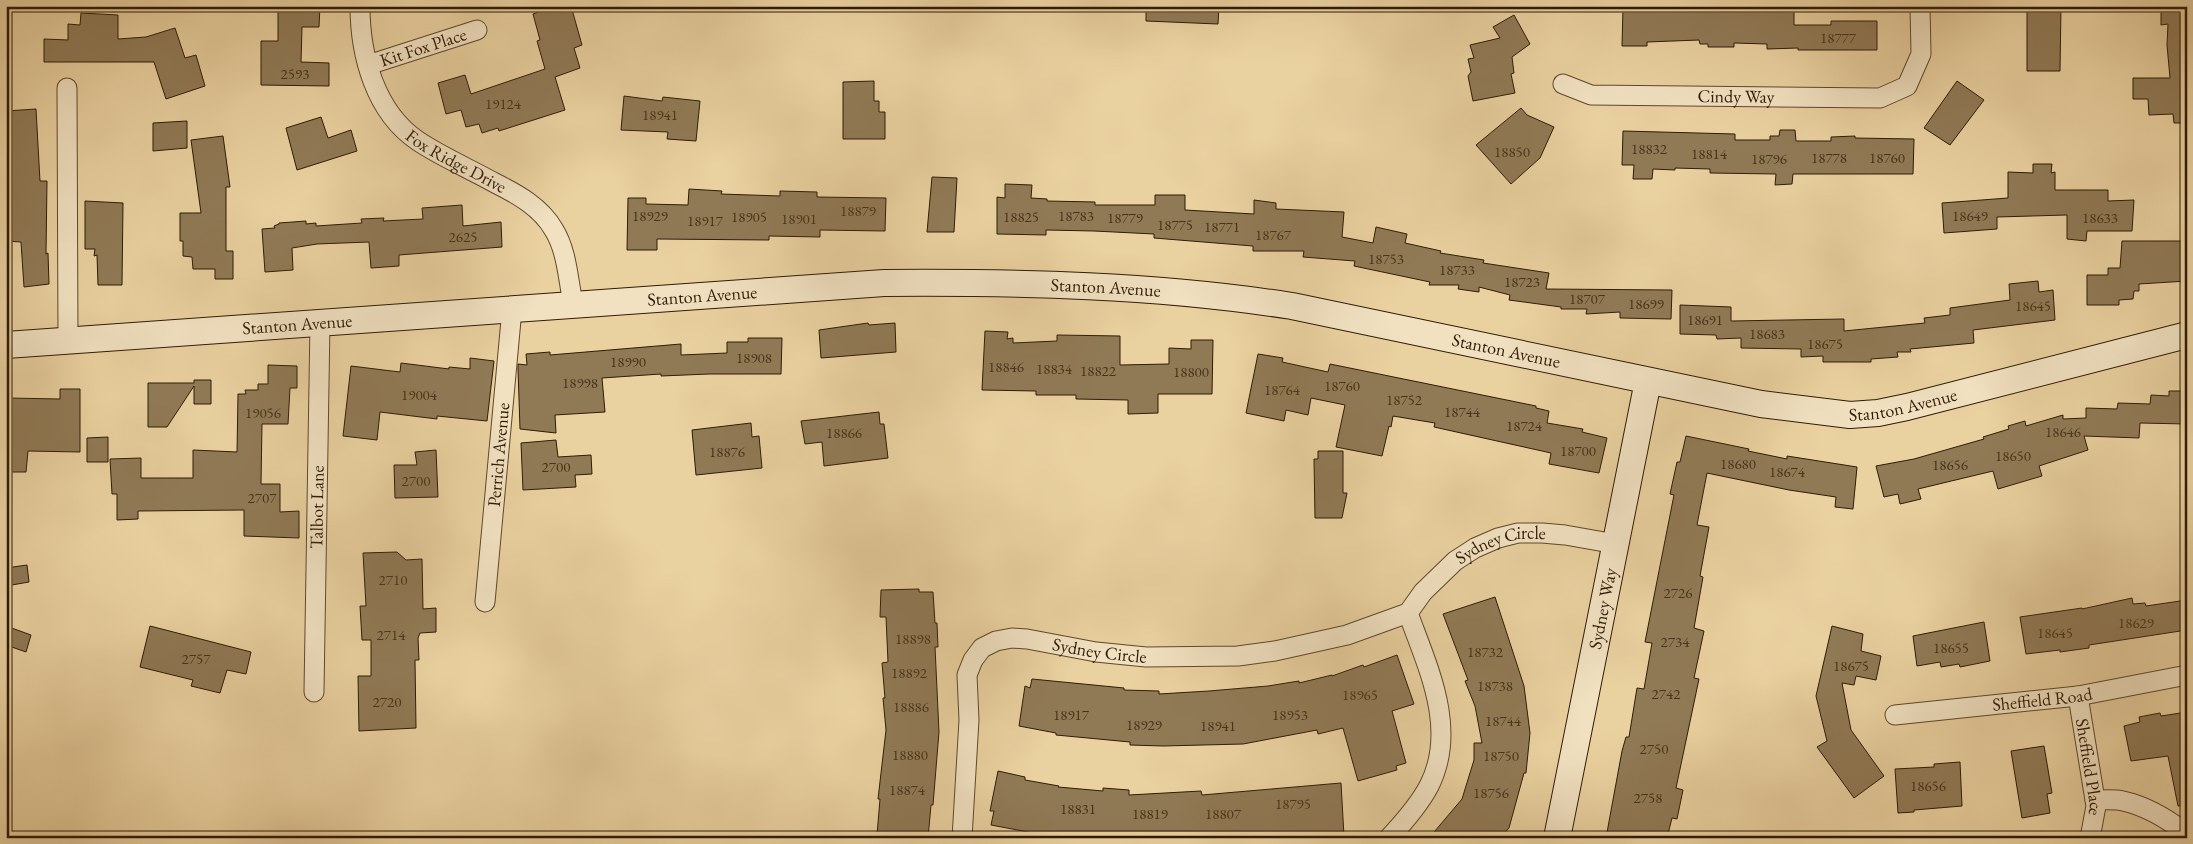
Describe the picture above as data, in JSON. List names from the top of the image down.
{
  "streets": {
    "street": [
      "Kit Fox Place",
      "Cindy Way",
      "Fox Ridge Drive",
      "Stanton Avenue",
      "Perrich Avenue",
      "Talbot Lane",
      "Sydney Circle",
      "Sydney Way",
      "Sheffield Road",
      "Sheffield Place"
    ]
  },
  "crossings": [
    ["Kit Fox Place", "Fox Ridge Drive"],
    ["Fox Ridge Drive", "Stanton Avenue"],
    ["Stanton Avenue", "Perrich Avenue"],
    ["Stanton Avenue", "Talbot Lane"],
    ["Stanton Avenue", "Sydney Way"],
    ["Sydney Circle", "Sydney Way"],
    ["Sheffield Road", "Sheffield Place"]
  ],
  "house_numbers": [
    "18777",
    "2593",
    "19124",
    "18941",
    "18832",
    "18850",
    "18814",
    "18778",
    "18760",
    "18796",
    "18879",
    "18929",
    "18783",
    "18649",
    "18905",
    "18825",
    "18779",
    "18633",
    "18901",
    "18917",
    "18775",
    "18771",
    "18767",
    "2625",
    "18753",
    "18733",
    "18723",
    "18707",
    "18699",
    "18645",
    "18691",
    "18683",
    "18675",
    "18908",
    "18990",
    "18846",
    "18834",
    "18822",
    "18800",
    "18998",
    "18760",
    "18764",
    "19004",
    "18752",
    "18744",
    "19056",
    "18724",
    "18646",
    "18866",
    "18700",
    "18876",
    "18650",
    "18680",
    "18656",
    "2700",
    "18674",
    "2700",
    "2707",
    "2710",
    "2726",
    "18629",
    "18645",
    "2714",
    "18898",
    "2734",
    "18655",
    "18732",
    "2757",
    "18675",
    "18892",
    "18738",
    "2742",
    "18965",
    "2720",
    "18886",
    "18917",
    "18953",
    "18744",
    "18929",
    "18941",
    "2750",
    "18880",
    "18750",
    "18656",
    "18874",
    "18756",
    "2758",
    "18795",
    "18831",
    "18819",
    "18807"
  ]
}
